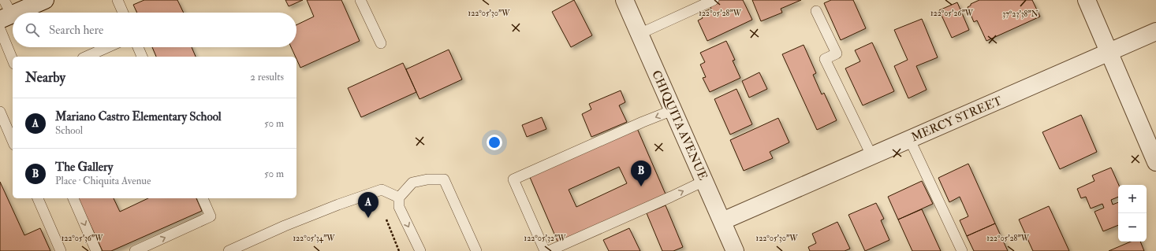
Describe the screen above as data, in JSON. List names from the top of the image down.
{
  "streets": {
    "street": ["MERCY STREET", "CHIQUITA AVENUE"]
  },
  "crossings": [
    ["MERCY STREET", "CHIQUITA AVENUE"]
  ],
  "page": {
    "search": "Search here",
    "heading": ["Nearby", "2 results"],
    "list": [
      {
        "mark": "A",
        "name": "Mariano Castro Elementary School",
        "note": "School",
        "value": "50 m"
      },
      {
        "mark": "B",
        "name": "The Gallery",
        "note": "Place · Chiquita Avenue",
        "value": "50 m"
      }
    ],
    "pins": ["B", "A"],
    "map_buttons": ["+", "−"]
  },
  "coordinates": [
    "122°05'30\"W",
    "122°05'26\"W",
    "122°05'28\"W",
    "37°23'38\"N",
    "122°05'36\"W",
    "122°05'34\"W",
    "122°05'32\"W"
  ]
}
